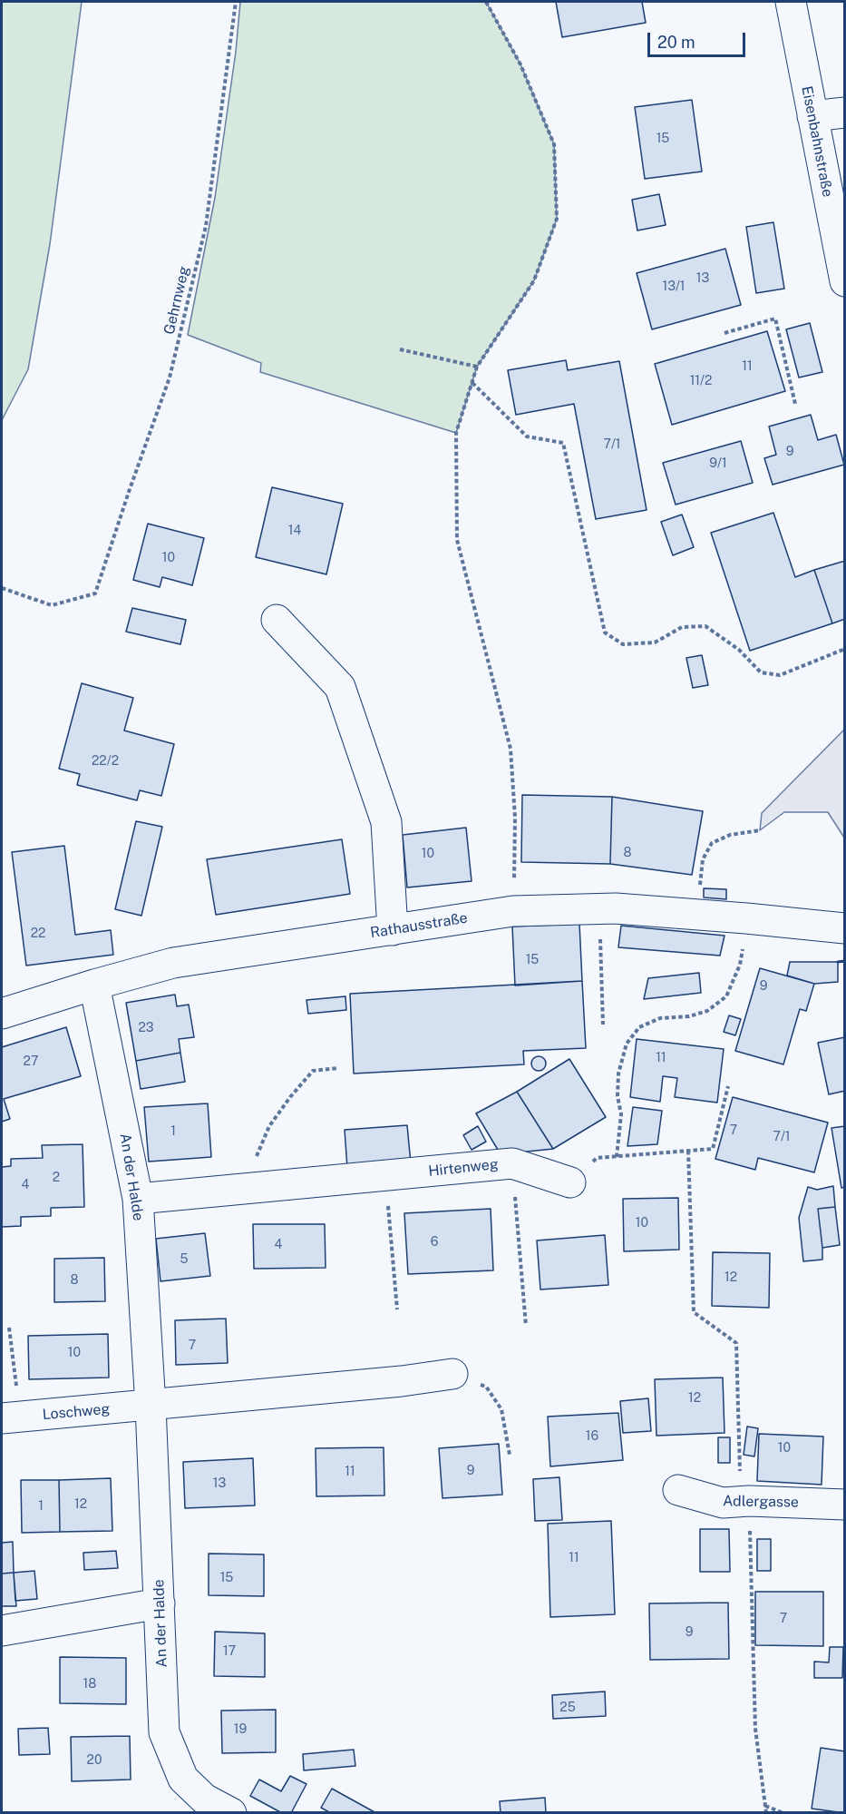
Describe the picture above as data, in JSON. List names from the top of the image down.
{
  "streets": {
    "street": [
      "Eisenbahnstraße",
      "Rathausstraße",
      "Hirtenweg",
      "An der Halde",
      "Loschweg",
      "Adlergasse"
    ],
    "path": ["Gehrnweg"]
  },
  "crossings": [
    ["Rathausstraße", "An der Halde"],
    ["Hirtenweg", "An der Halde"],
    ["An der Halde", "Loschweg"]
  ],
  "house_numbers": [
    "15",
    "13",
    "13/1",
    "11",
    "11/2",
    "7/1",
    "9",
    "9/1",
    "14",
    "10",
    "22/2",
    "8",
    "10",
    "22",
    "15",
    "9",
    "23",
    "11",
    "27",
    "7",
    "1",
    "7/1",
    "2",
    "4",
    "10",
    "6",
    "4",
    "5",
    "12",
    "8",
    "7",
    "10",
    "12",
    "16",
    "10",
    "9",
    "11",
    "13",
    "12",
    "1",
    "11",
    "15",
    "7",
    "9",
    "17",
    "18",
    "25",
    "19",
    "20"
  ],
  "scale_bar": "20 m"
}
